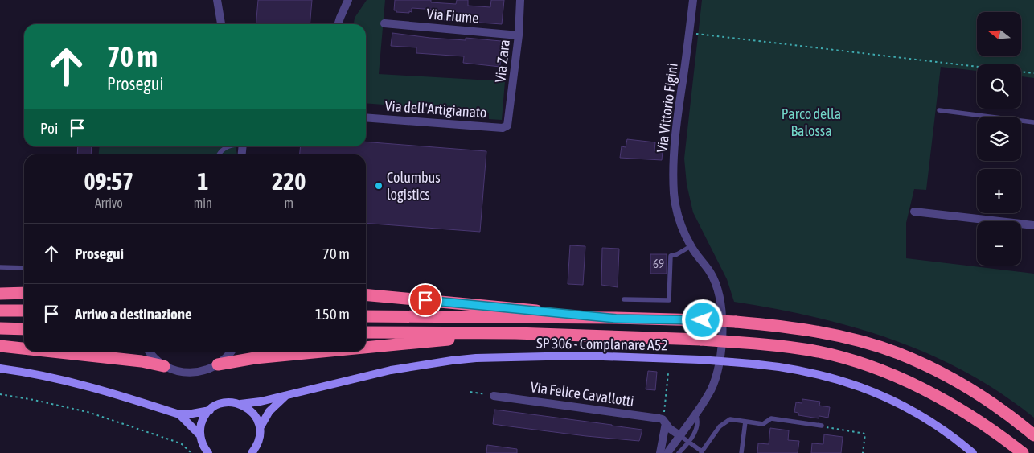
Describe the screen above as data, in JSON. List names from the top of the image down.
{
  "streets": {
    "main road": ["SP 306 - Complanare A52"],
    "street": [
      "Via Fiume",
      "Via Zara",
      "Via Vittorio Figini",
      "Via dell'Artigianato",
      "Via Felice Cavallotti"
    ]
  },
  "crossings": [
    ["Via Fiume", "Via Zara"],
    ["Via Zara", "Via dell'Artigianato"]
  ],
  "parks": ["Parco della Balossa"],
  "places": ["Columbus logistics"],
  "house_numbers": ["69"],
  "north": "left",
  "page": {
    "map_buttons": ["+", "−"],
    "turn": ["70 m", "Prosegui"],
    "then": "Poi",
    "eta": [
      "09:57",
      "Arrivo",
      "1",
      "min",
      "220",
      "m"
    ],
    "list": [
      {
        "name": "Prosegui",
        "value": "70 m"
      },
      {
        "name": "Arrivo a destinazione",
        "value": "150 m"
      }
    ]
  }
}
